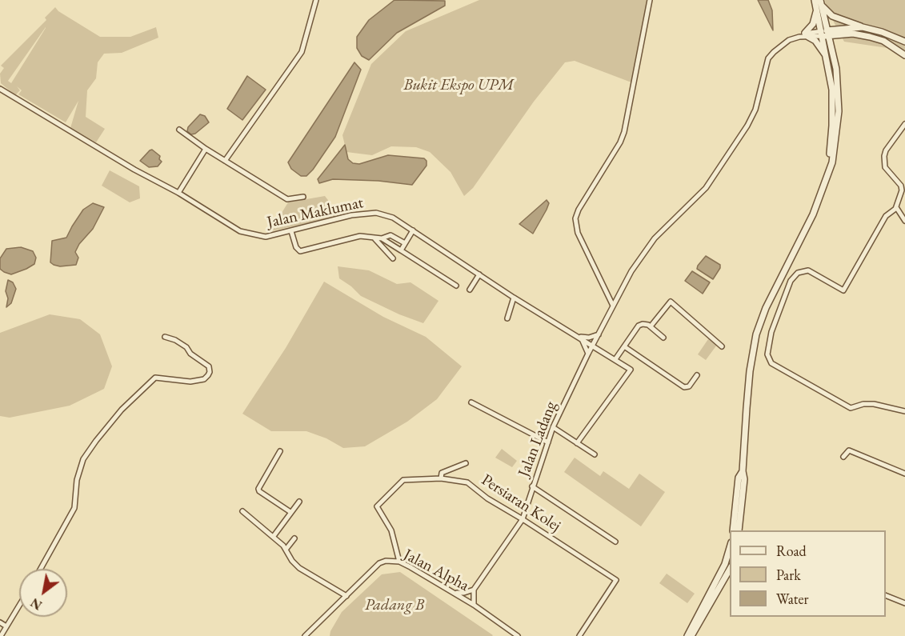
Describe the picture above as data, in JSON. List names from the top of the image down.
{
  "streets": {
    "street": [
      "Jalan Maklumat",
      "Jalan Ladang",
      "Persiaran Kolej",
      "Jalan Alpha"
    ]
  },
  "crossings": [
    ["Jalan Maklumat", "Jalan Ladang"],
    ["Jalan Ladang", "Persiaran Kolej"],
    ["Persiaran Kolej", "Jalan Alpha"]
  ],
  "parks": ["Bukit Ekspo UPM", "Padang B"],
  "legend": ["Road", "Park", "Water"],
  "north": "bottom left"
}
